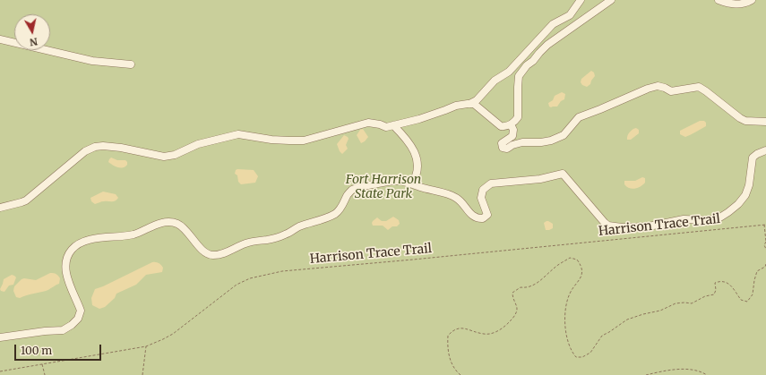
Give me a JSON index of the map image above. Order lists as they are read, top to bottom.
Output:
{
  "streets": {
    "path": ["Harrison Trace Trail"]
  },
  "parks": ["Fort Harrison State Park"],
  "scale_bar": "100 m",
  "north": "bottom"
}
